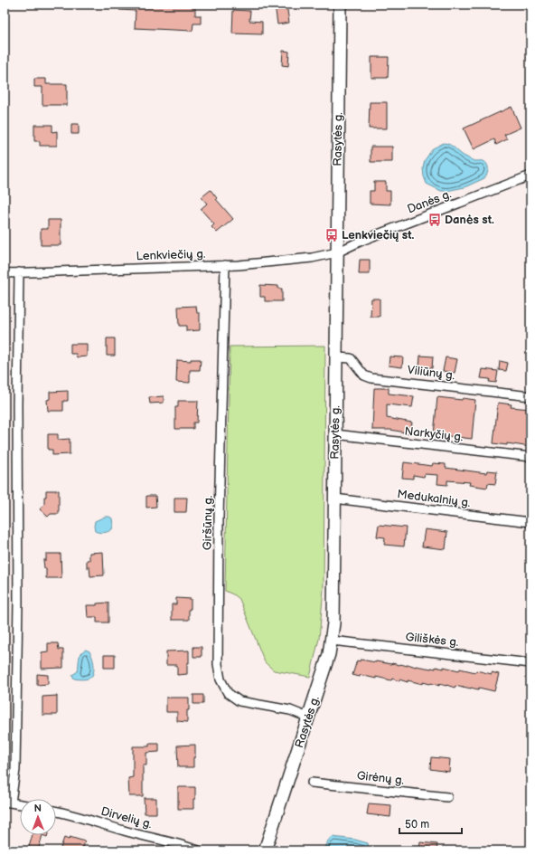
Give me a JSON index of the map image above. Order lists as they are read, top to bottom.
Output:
{
  "streets": {
    "main road": ["Rasytės g."],
    "street": [
      "Danės g.",
      "Lenkviečių g.",
      "Viliūnų g.",
      "Narkyčių g.",
      "Medukalnių g.",
      "Giršūnų g.",
      "Giliškės g.",
      "Girėnų g.",
      "Dirvelių g."
    ]
  },
  "crossings": [
    ["Rasytės g.", "Danės g."],
    ["Rasytės g.", "Lenkviečių g."],
    ["Rasytės g.", "Viliūnų g."],
    ["Rasytės g.", "Narkyčių g."],
    ["Rasytės g.", "Medukalnių g."],
    ["Rasytės g.", "Giršūnų g."],
    ["Rasytės g.", "Giliškės g."],
    ["Danės g.", "Lenkviečių g."],
    ["Lenkviečių g.", "Giršūnų g."]
  ],
  "places": {
    "bus stop": ["Danės st.", "Lenkviečių st."]
  },
  "scale_bar": "50 m",
  "north": "top"
}
